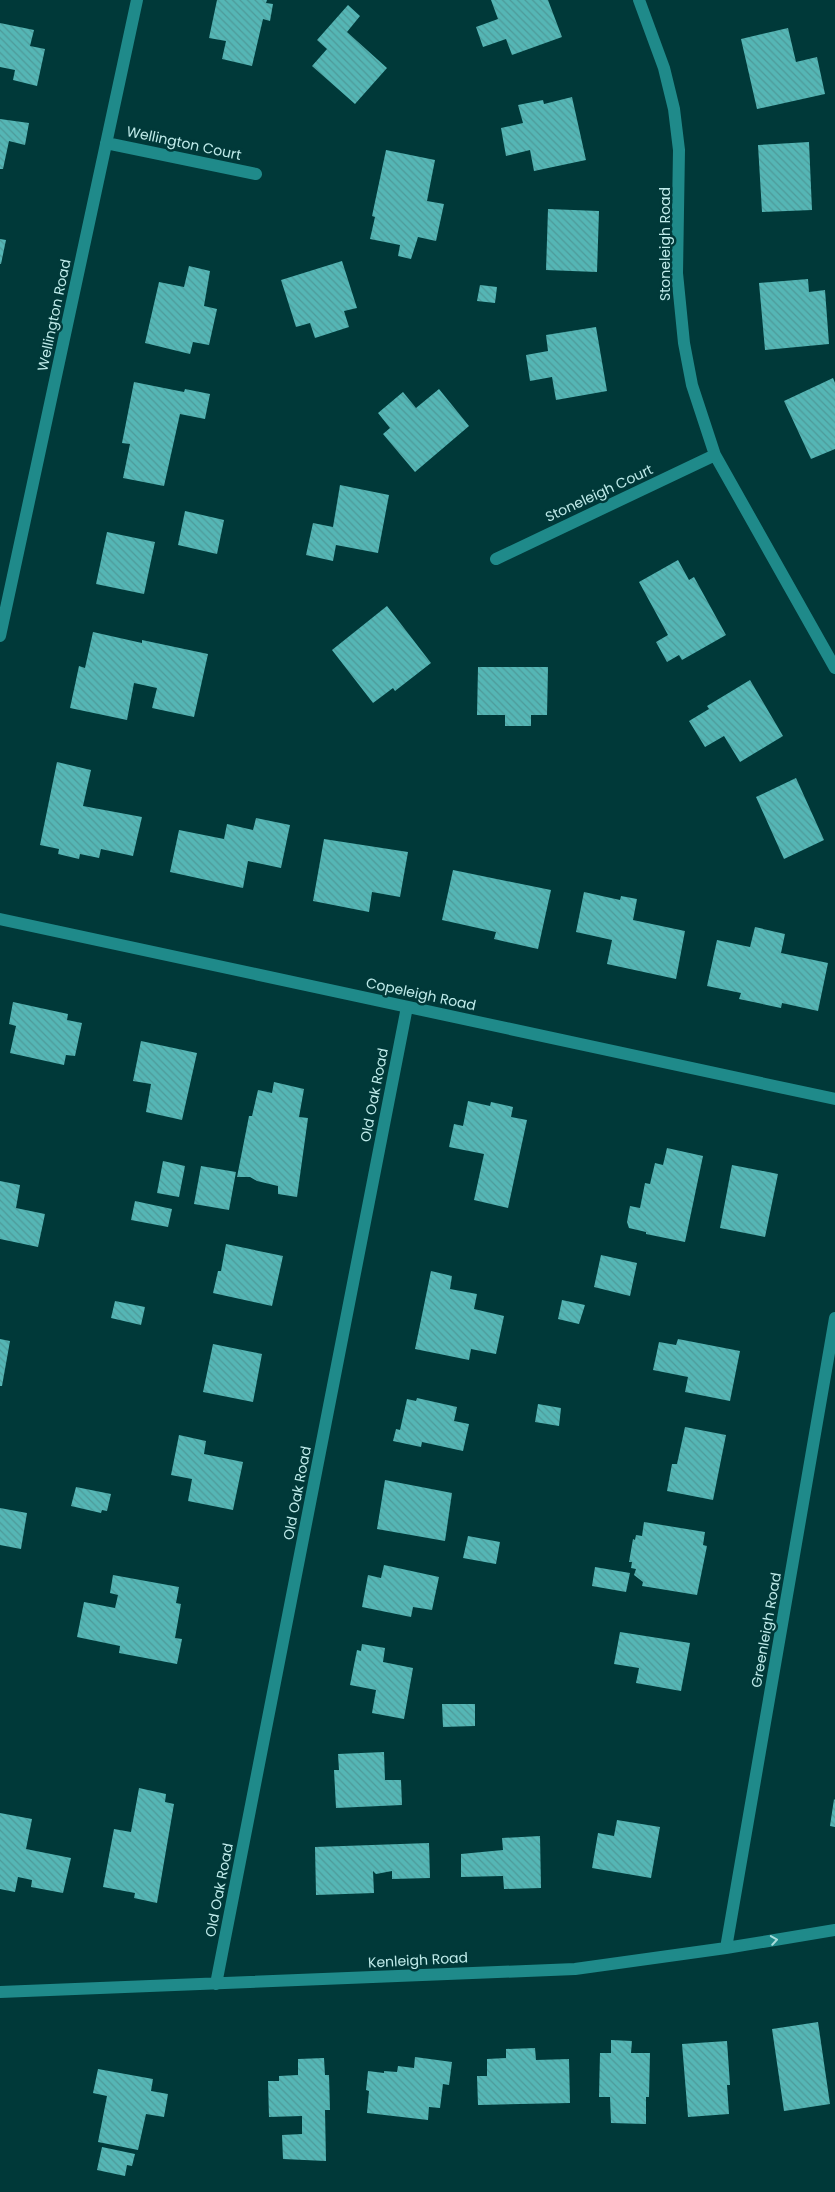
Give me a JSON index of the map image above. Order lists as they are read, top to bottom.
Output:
{
  "streets": {
    "street": [
      "Wellington Court",
      "Stoneleigh Road",
      "Wellington Road",
      "Stoneleigh Court",
      "Copeleigh Road",
      "Old Oak Road",
      "Greenleigh Road",
      "Kenleigh Road"
    ]
  },
  "crossings": [
    ["Wellington Court", "Wellington Road"],
    ["Stoneleigh Road", "Stoneleigh Court"],
    ["Copeleigh Road", "Old Oak Road"],
    ["Old Oak Road", "Kenleigh Road"],
    ["Greenleigh Road", "Kenleigh Road"]
  ]
}
